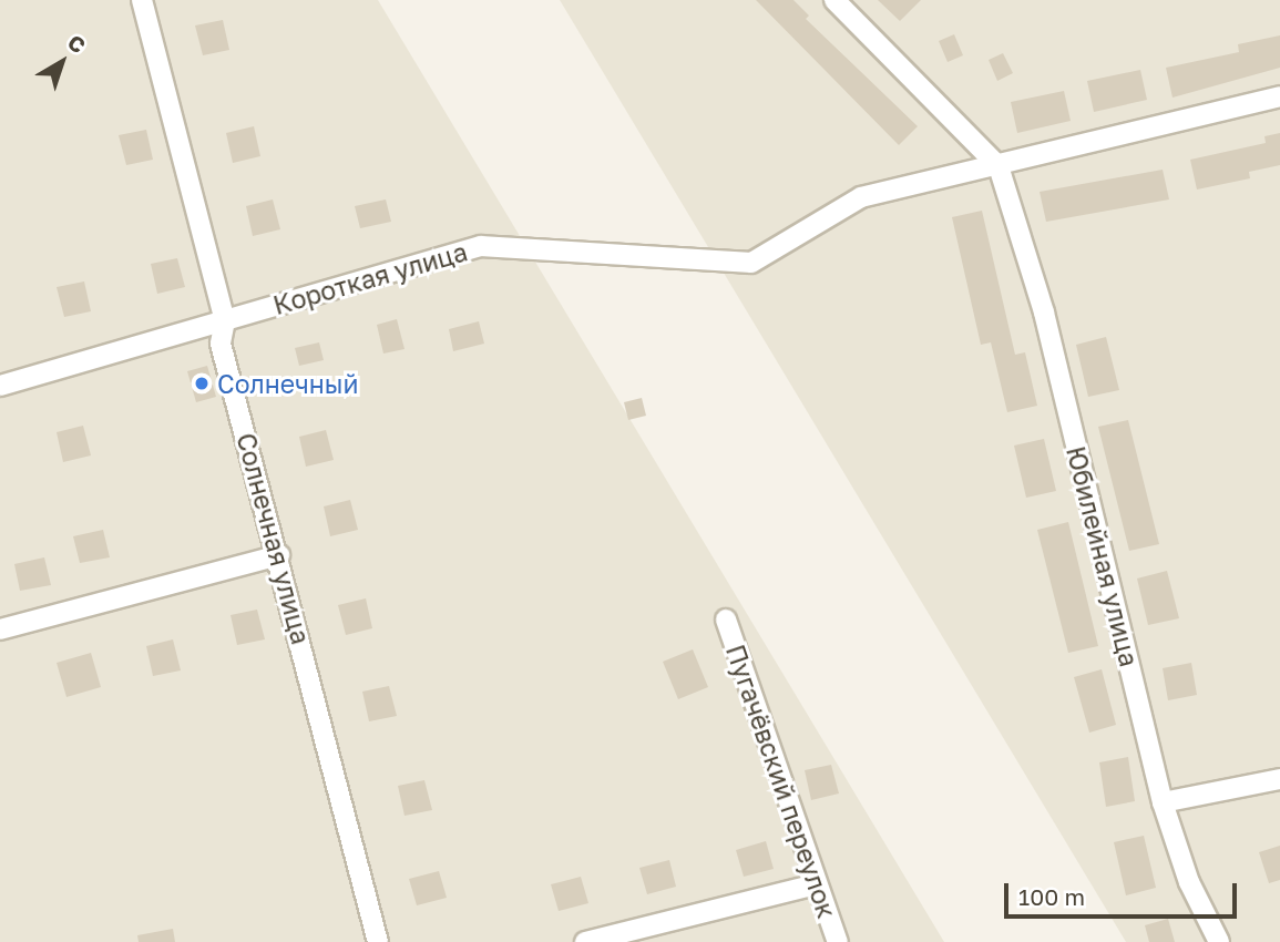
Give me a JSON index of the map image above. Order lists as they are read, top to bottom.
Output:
{
  "streets": {
    "street": [
      "Короткая улица",
      "Солнечная улица",
      "Юбилейная улица",
      "Пугачёвский переулок"
    ]
  },
  "crossings": [
    ["Короткая улица", "Солнечная улица"],
    ["Короткая улица", "Юбилейная улица"]
  ],
  "places": ["Солнечный"],
  "scale_bar": "100 m",
  "north": "top right"
}
